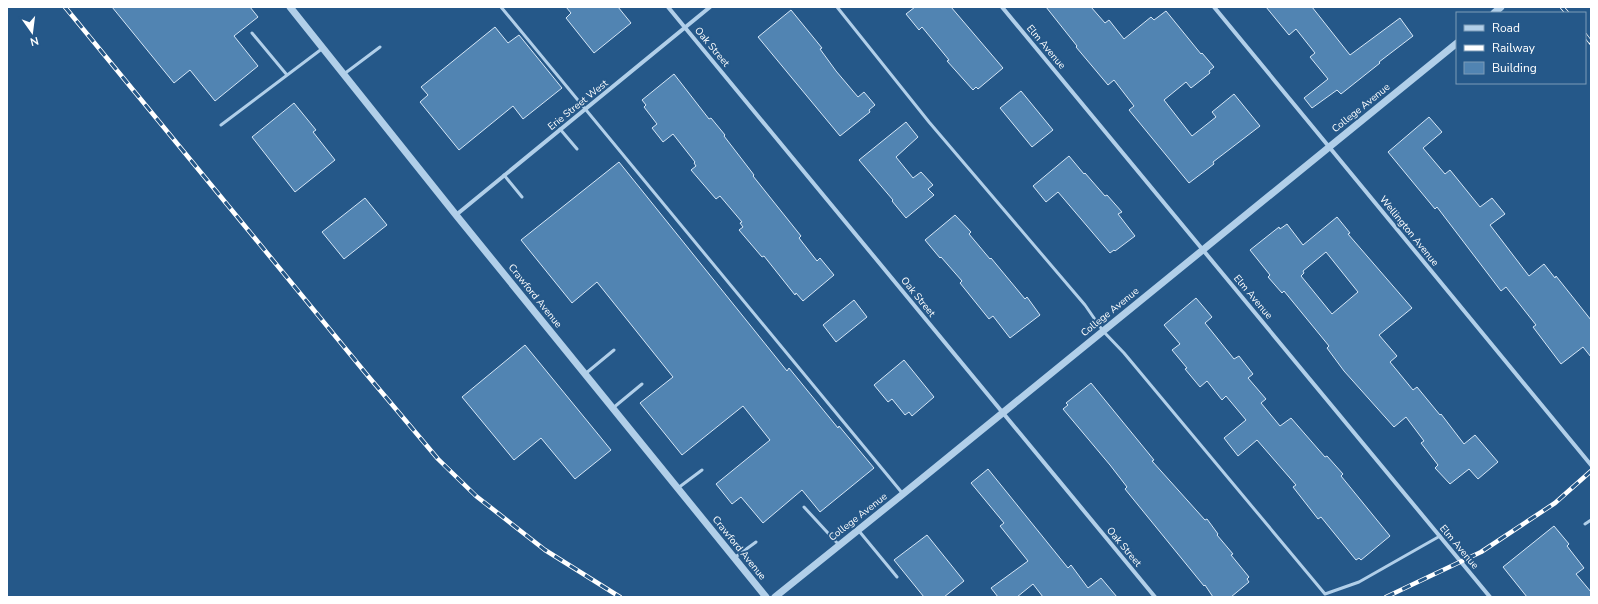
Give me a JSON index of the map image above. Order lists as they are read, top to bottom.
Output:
{
  "streets": {
    "street": [
      "Oak Street",
      "Elm Avenue",
      "Erie Street West",
      "College Avenue",
      "Wellington Avenue",
      "Crawford Avenue"
    ]
  },
  "crossings": [
    ["Oak Street", "Erie Street West"],
    ["Oak Street", "College Avenue"],
    ["Elm Avenue", "College Avenue"],
    ["Erie Street West", "Crawford Avenue"],
    ["College Avenue", "Wellington Avenue"]
  ],
  "legend": ["Road", "Railway", "Building"],
  "north": "bottom"
}
